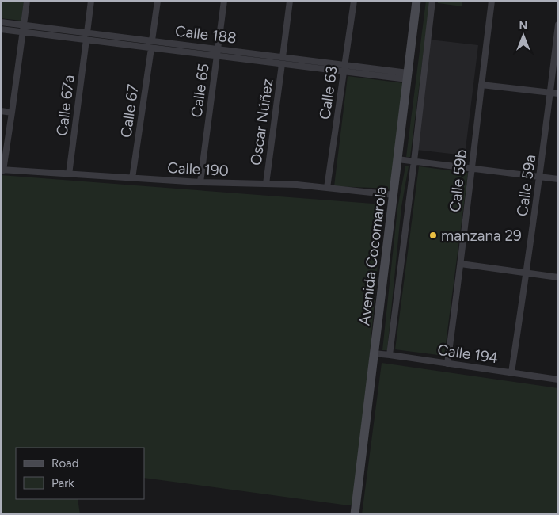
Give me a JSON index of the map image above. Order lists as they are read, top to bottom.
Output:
{
  "streets": {
    "main road": ["Avenida Cocomarola"],
    "street": [
      "Calle 188",
      "Calle 65",
      "Calle 63",
      "Calle 67a",
      "Calle 67",
      "Oscar Núñez",
      "Calle 190",
      "Calle 59b",
      "Calle 59a",
      "Calle 194"
    ]
  },
  "crossings": [
    ["Calle 188", "Calle 65"],
    ["Calle 188", "Calle 63"],
    ["Calle 188", "Calle 67a"],
    ["Calle 188", "Calle 67"],
    ["Calle 188", "Oscar Núñez"],
    ["Calle 188", "Avenida Cocomarola"],
    ["Calle 65", "Calle 190"],
    ["Calle 63", "Calle 190"],
    ["Calle 67a", "Calle 190"],
    ["Calle 67", "Calle 190"],
    ["Oscar Núñez", "Calle 190"],
    ["Calle 190", "Avenida Cocomarola"],
    ["Calle 59b", "Calle 194"],
    ["Calle 59a", "Calle 194"],
    ["Avenida Cocomarola", "Calle 194"]
  ],
  "places": ["manzana 29"],
  "legend": ["Road", "Park"],
  "north": "top"
}
